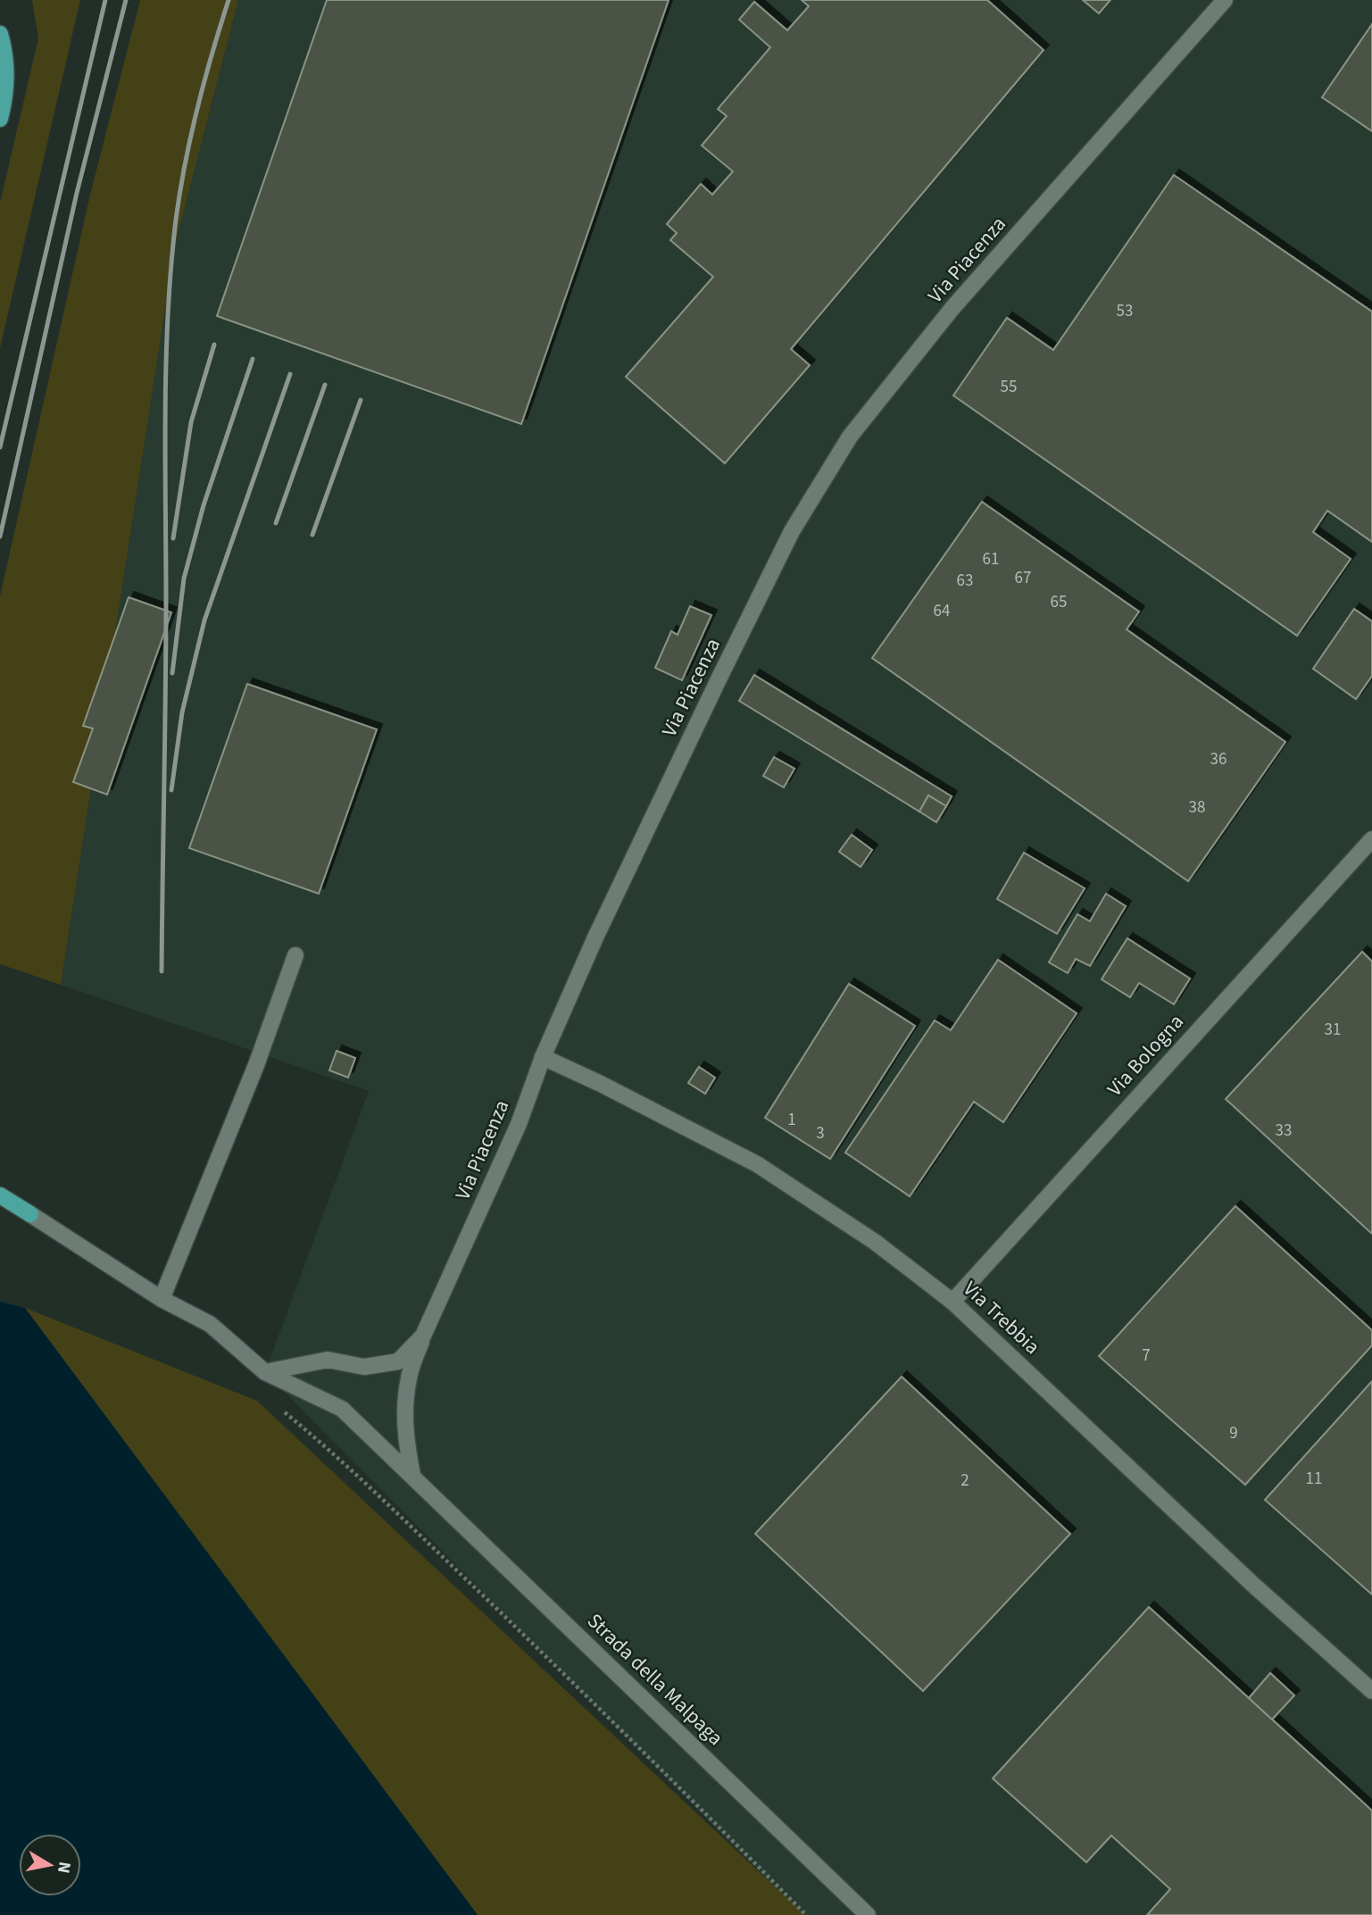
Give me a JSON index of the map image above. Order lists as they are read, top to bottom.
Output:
{
  "streets": {
    "street": [
      "Via Piacenza",
      "Via Bologna",
      "Via Trebbia",
      "Strada della Malpaga"
    ]
  },
  "crossings": [
    ["Via Piacenza", "Via Trebbia"],
    ["Via Piacenza", "Strada della Malpaga"],
    ["Via Bologna", "Via Trebbia"]
  ],
  "house_numbers": [
    "53",
    "55",
    "61",
    "67",
    "63",
    "65",
    "64",
    "36",
    "38",
    "31",
    "1",
    "33",
    "3",
    "7",
    "9",
    "11",
    "2"
  ],
  "north": "right"
}
